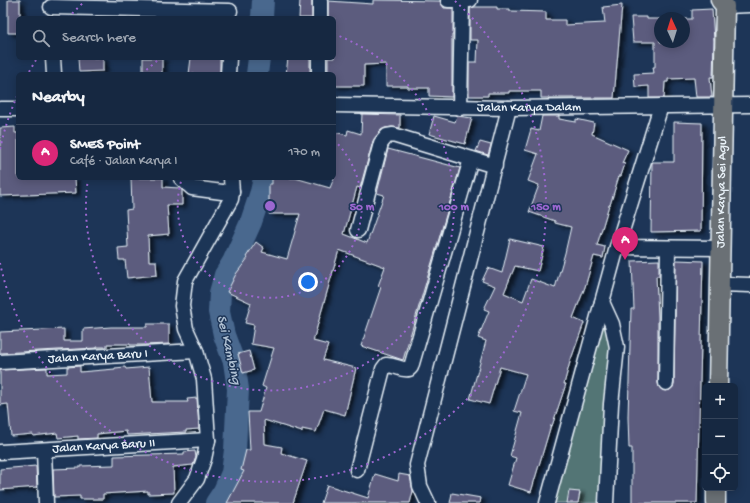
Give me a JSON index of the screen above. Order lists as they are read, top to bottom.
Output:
{
  "streets": {
    "main road": ["Jalan Karya Sei Agul"],
    "street": ["Jalan Karya Dalam", "Jalan Karya Baru I", "Jalan Karya Baru II"]
  },
  "crossings": [
    ["Jalan Karya Dalam", "Jalan Karya Sei Agul"]
  ],
  "water": ["Sei Kambing"],
  "north": "top",
  "page": {
    "search": "Search here",
    "heading": "Nearby",
    "list": [
      {
        "mark": "A",
        "name": "SMES Point",
        "note": "Café · Jalan Karya I",
        "value": "170 m"
      }
    ],
    "pins": "A",
    "map_buttons": ["+", "−"]
  },
  "rings": ["50 m", "100 m", "150 m"]
}
